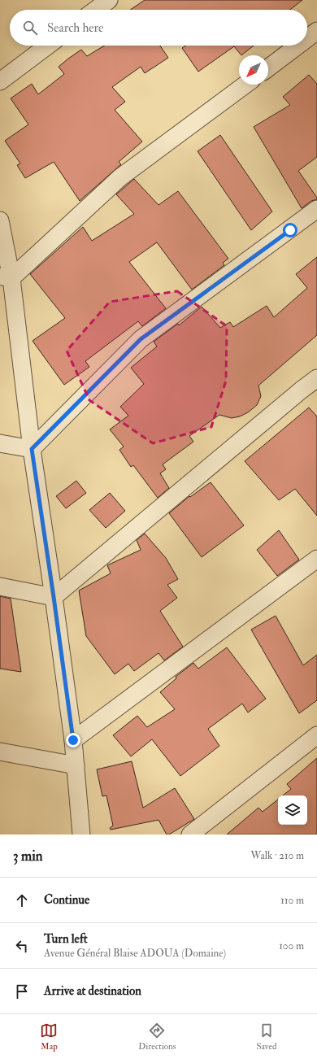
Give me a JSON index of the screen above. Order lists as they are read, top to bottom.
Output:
{
  "north": "bottom left",
  "page": {
    "search": "Search here",
    "heading": ["3 min", "Walk · 210 m"],
    "list": [
      ["Continue", "110 m"],
      ["Turn left", "Avenue Général Blaise ADOUA (Domaine)", "100 m"],
      "Arrive at destination"
    ],
    "nav": ["Map", "Directions", "Saved"]
  }
}
